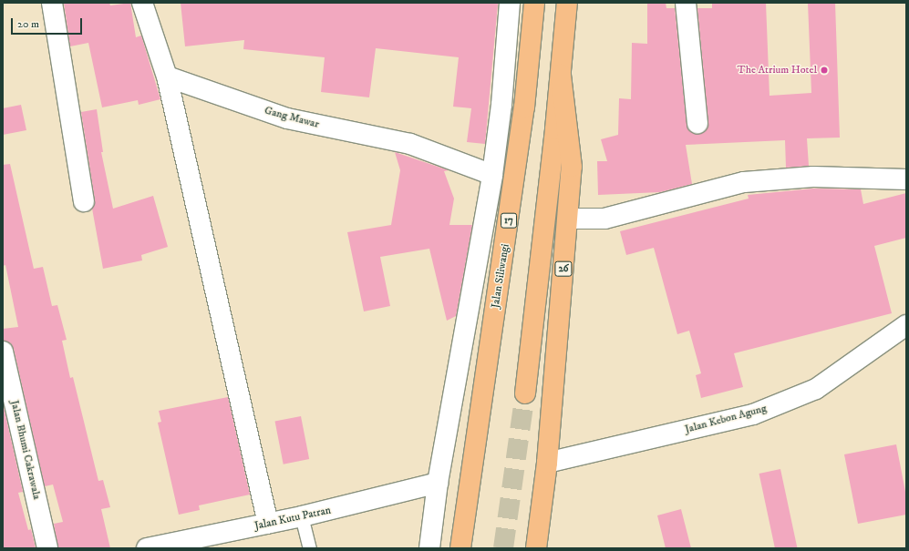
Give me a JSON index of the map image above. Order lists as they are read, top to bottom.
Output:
{
  "streets": {
    "highway": ["17", "26", "Jalan Siliwangi"],
    "street": [
      "Gang Mawar",
      "Jalan Kebon Agung",
      "Jalan Bhumi Cakrawala",
      "Jalan Kutu Patran"
    ]
  },
  "crossings": [
    ["26", "Jalan Kebon Agung"]
  ],
  "places": ["The Atrium Hotel"],
  "scale_bar": "20 m"
}
